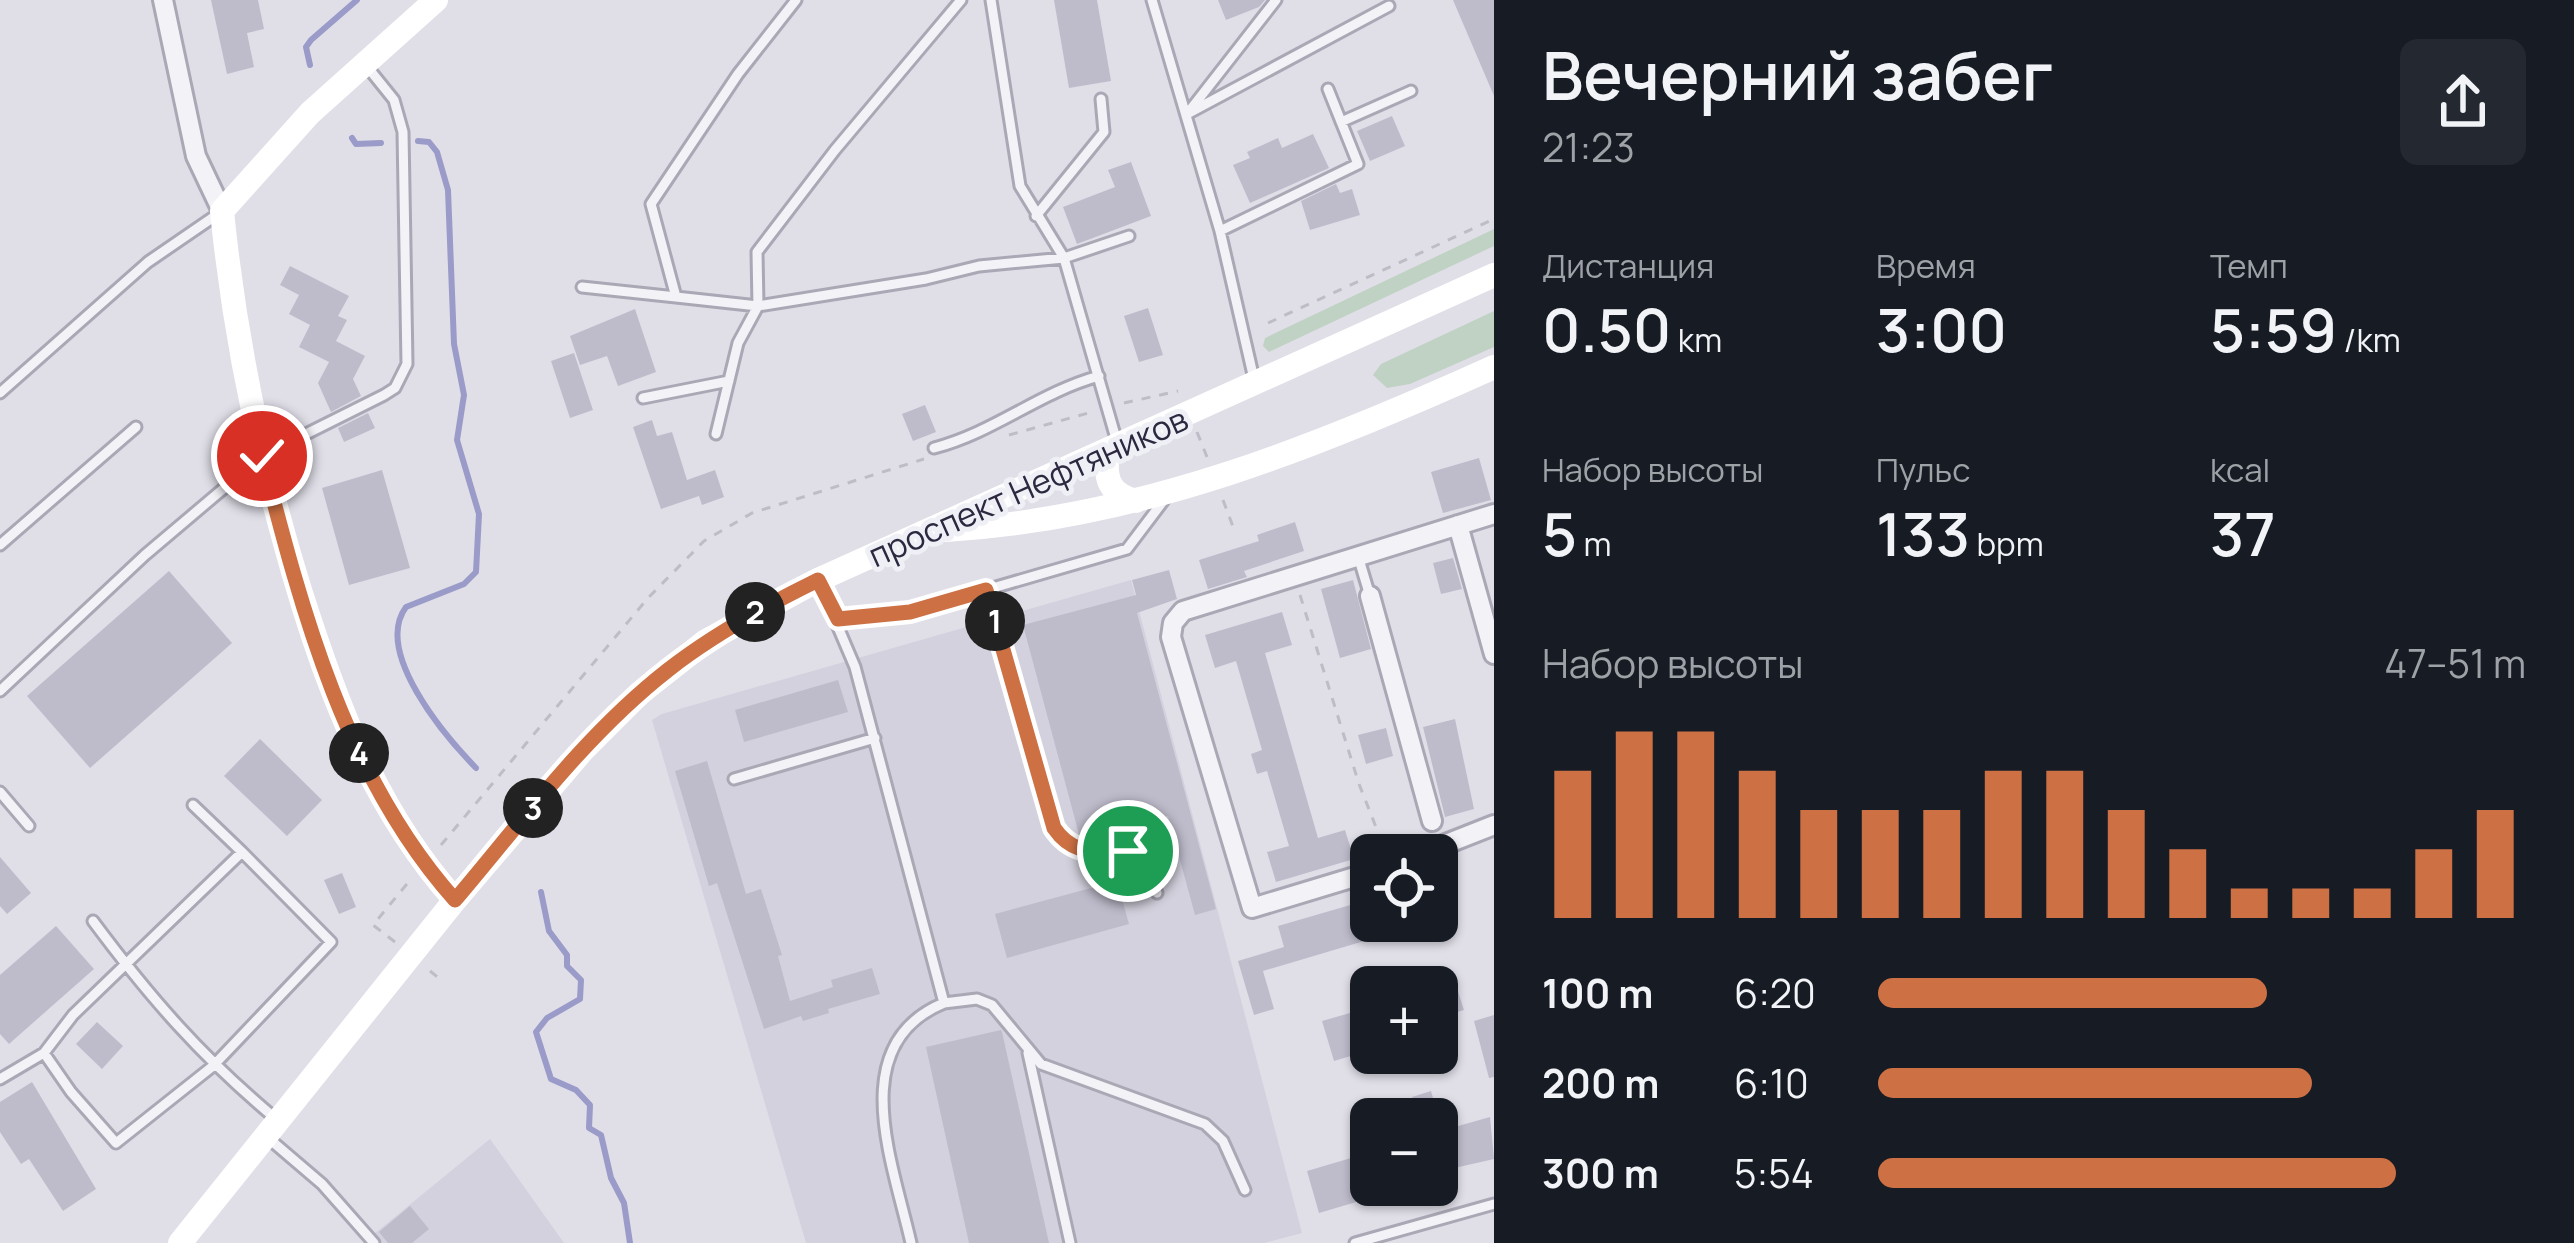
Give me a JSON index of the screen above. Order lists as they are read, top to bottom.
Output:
{
  "streets": {
    "main road": ["проспект Нефтяников"]
  },
  "page": {
    "heading": ["Вечерний забег", "21:23"],
    "stats": [
      ["Дистанция", "0.50 km"],
      ["Время", "3:00"],
      ["Темп", "5:59 /km"],
      ["Набор высоты", "5 m"],
      ["Пульс", "133 bpm"],
      ["kcal", "37"]
    ],
    "pins": [
      "2",
      "1",
      "4",
      "3"
    ],
    "chart": ["Набор высоты", "47–51 m"],
    "map_buttons": ["+", "−"],
    "list": [
      {
        "name": "100 m",
        "note": "6:20"
      },
      {
        "name": "200 m",
        "note": "6:10"
      },
      {
        "name": "300 m",
        "note": "5:54"
      }
    ]
  }
}
